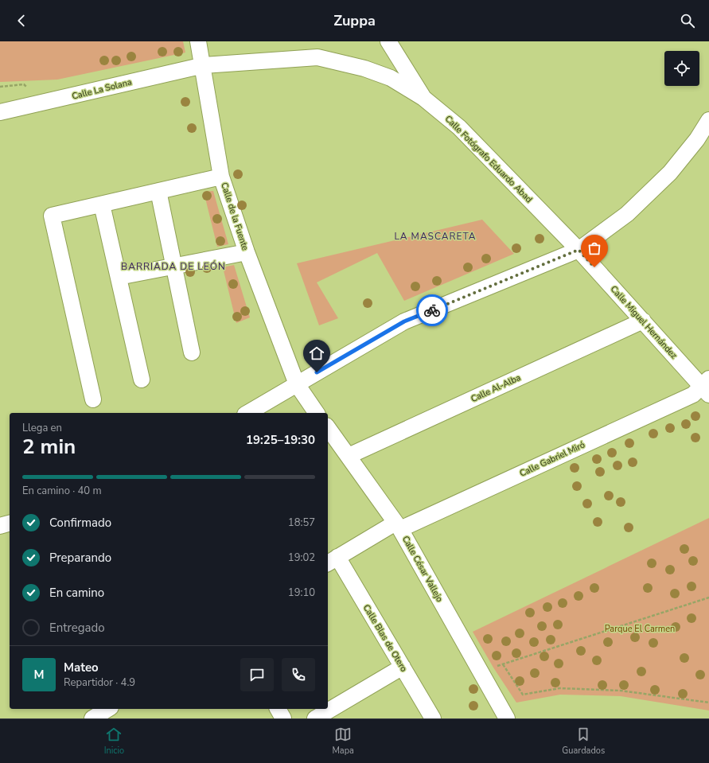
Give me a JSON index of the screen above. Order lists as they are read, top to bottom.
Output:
{
  "streets": {
    "street": [
      "Calle La Solana",
      "Calle Fotógrafo Eduardo Abad",
      "Calle de la Fuente",
      "Calle Miguel Hernández",
      "Calle Al-Alba",
      "Calle Gabriel Miró",
      "Calle César Vallejo",
      "Calle Blas de Otero"
    ]
  },
  "crossings": [
    ["Calle La Solana", "Calle Fotógrafo Eduardo Abad"],
    ["Calle La Solana", "Calle de la Fuente"],
    ["Calle Fotógrafo Eduardo Abad", "Calle de la Fuente"],
    ["Calle Fotógrafo Eduardo Abad", "Calle Miguel Hernández"],
    ["Calle Miguel Hernández", "Calle Al-Alba"],
    ["Calle Miguel Hernández", "Calle Gabriel Miró"],
    ["Calle Al-Alba", "Calle César Vallejo"],
    ["Calle Gabriel Miró", "Calle César Vallejo"],
    ["Calle Gabriel Miró", "Calle Blas de Otero"]
  ],
  "districts": ["LA MASCARETA", "BARRIADA DE LEÓN"],
  "parks": ["Parque El Carmen"],
  "page": {
    "header": "Zuppa",
    "heading": ["2 min", "Llega en", "19:25–19:30"],
    "panel": ["Mateo", "Repartidor · 4.9"],
    "bar": "En camino · 40 m",
    "list": [
      ["Confirmado", "18:57"],
      ["Preparando", "19:02"],
      ["En camino", "19:10"],
      "Entregado"
    ],
    "round": "M",
    "tabs": ["Inicio", "Mapa", "Guardados"]
  }
}
